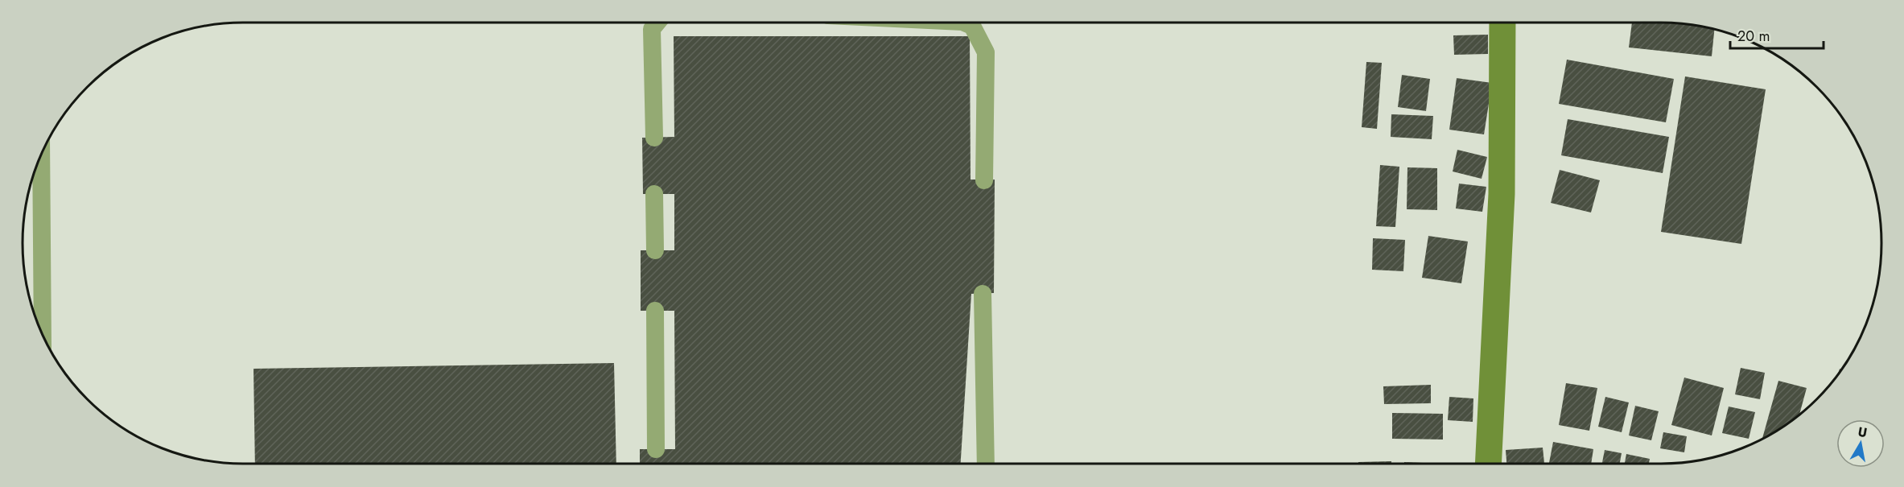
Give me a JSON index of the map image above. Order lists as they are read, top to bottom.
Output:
{
  "scale_bar": "20 m",
  "north": "top"
}
